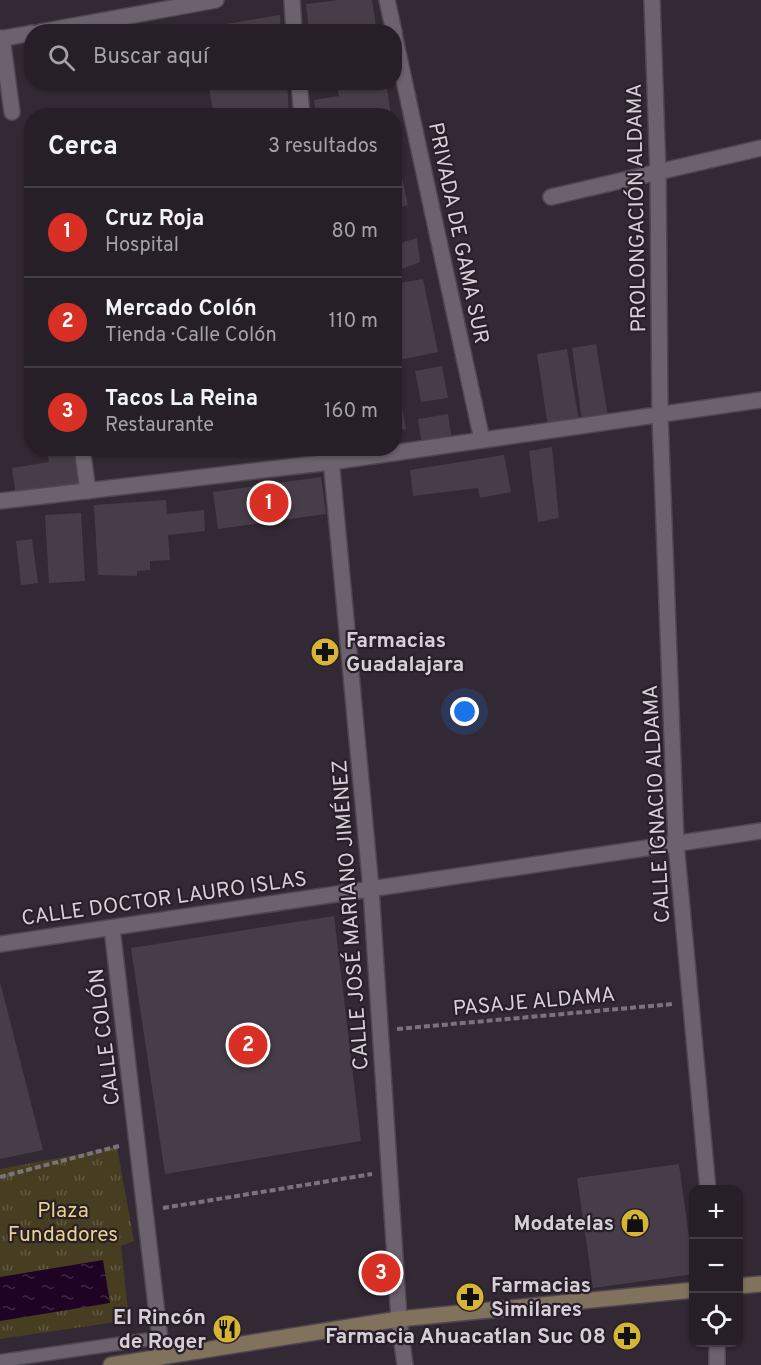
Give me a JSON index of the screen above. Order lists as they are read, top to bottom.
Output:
{
  "streets": {
    "street": [
      "PROLONGACIÓN ALDAMA",
      "PRIVADA DE GAMA SUR",
      "CALLE IGNACIO ALDAMA",
      "CALLE DOCTOR LAURO ISLAS",
      "CALLE JOSÉ MARIANO JIMÉNEZ",
      "CALLE COLÓN"
    ],
    "path": ["PASAJE ALDAMA"]
  },
  "crossings": [
    ["PROLONGACIÓN ALDAMA", "CALLE IGNACIO ALDAMA"],
    ["CALLE IGNACIO ALDAMA", "CALLE DOCTOR LAURO ISLAS"],
    ["CALLE IGNACIO ALDAMA", "PASAJE ALDAMA"],
    ["CALLE DOCTOR LAURO ISLAS", "CALLE JOSÉ MARIANO JIMÉNEZ"],
    ["CALLE DOCTOR LAURO ISLAS", "CALLE COLÓN"],
    ["CALLE JOSÉ MARIANO JIMÉNEZ", "PASAJE ALDAMA"]
  ],
  "parks": ["Plaza Fundadores"],
  "places": {
    "pharmacy": ["Farmacias Guadalajara", "Farmacias Similares", "Farmacia Ahuacatlan Suc 08"],
    "shop": ["Modatelas"],
    "restaurant": ["El Rincón de Roger"]
  },
  "page": {
    "search": "Buscar aquí",
    "heading": ["Cerca", "3 resultados"],
    "list": [
      {
        "mark": "1",
        "name": "Cruz Roja",
        "note": "Hospital",
        "value": "80 m"
      },
      {
        "mark": "2",
        "name": "Mercado Colón",
        "note": "Tienda · Calle Colón",
        "value": "110 m"
      },
      {
        "mark": "3",
        "name": "Tacos La Reina",
        "note": "Restaurante",
        "value": "160 m"
      }
    ],
    "pins": ["1", "2", "3"],
    "map_buttons": ["+", "−"]
  }
}
